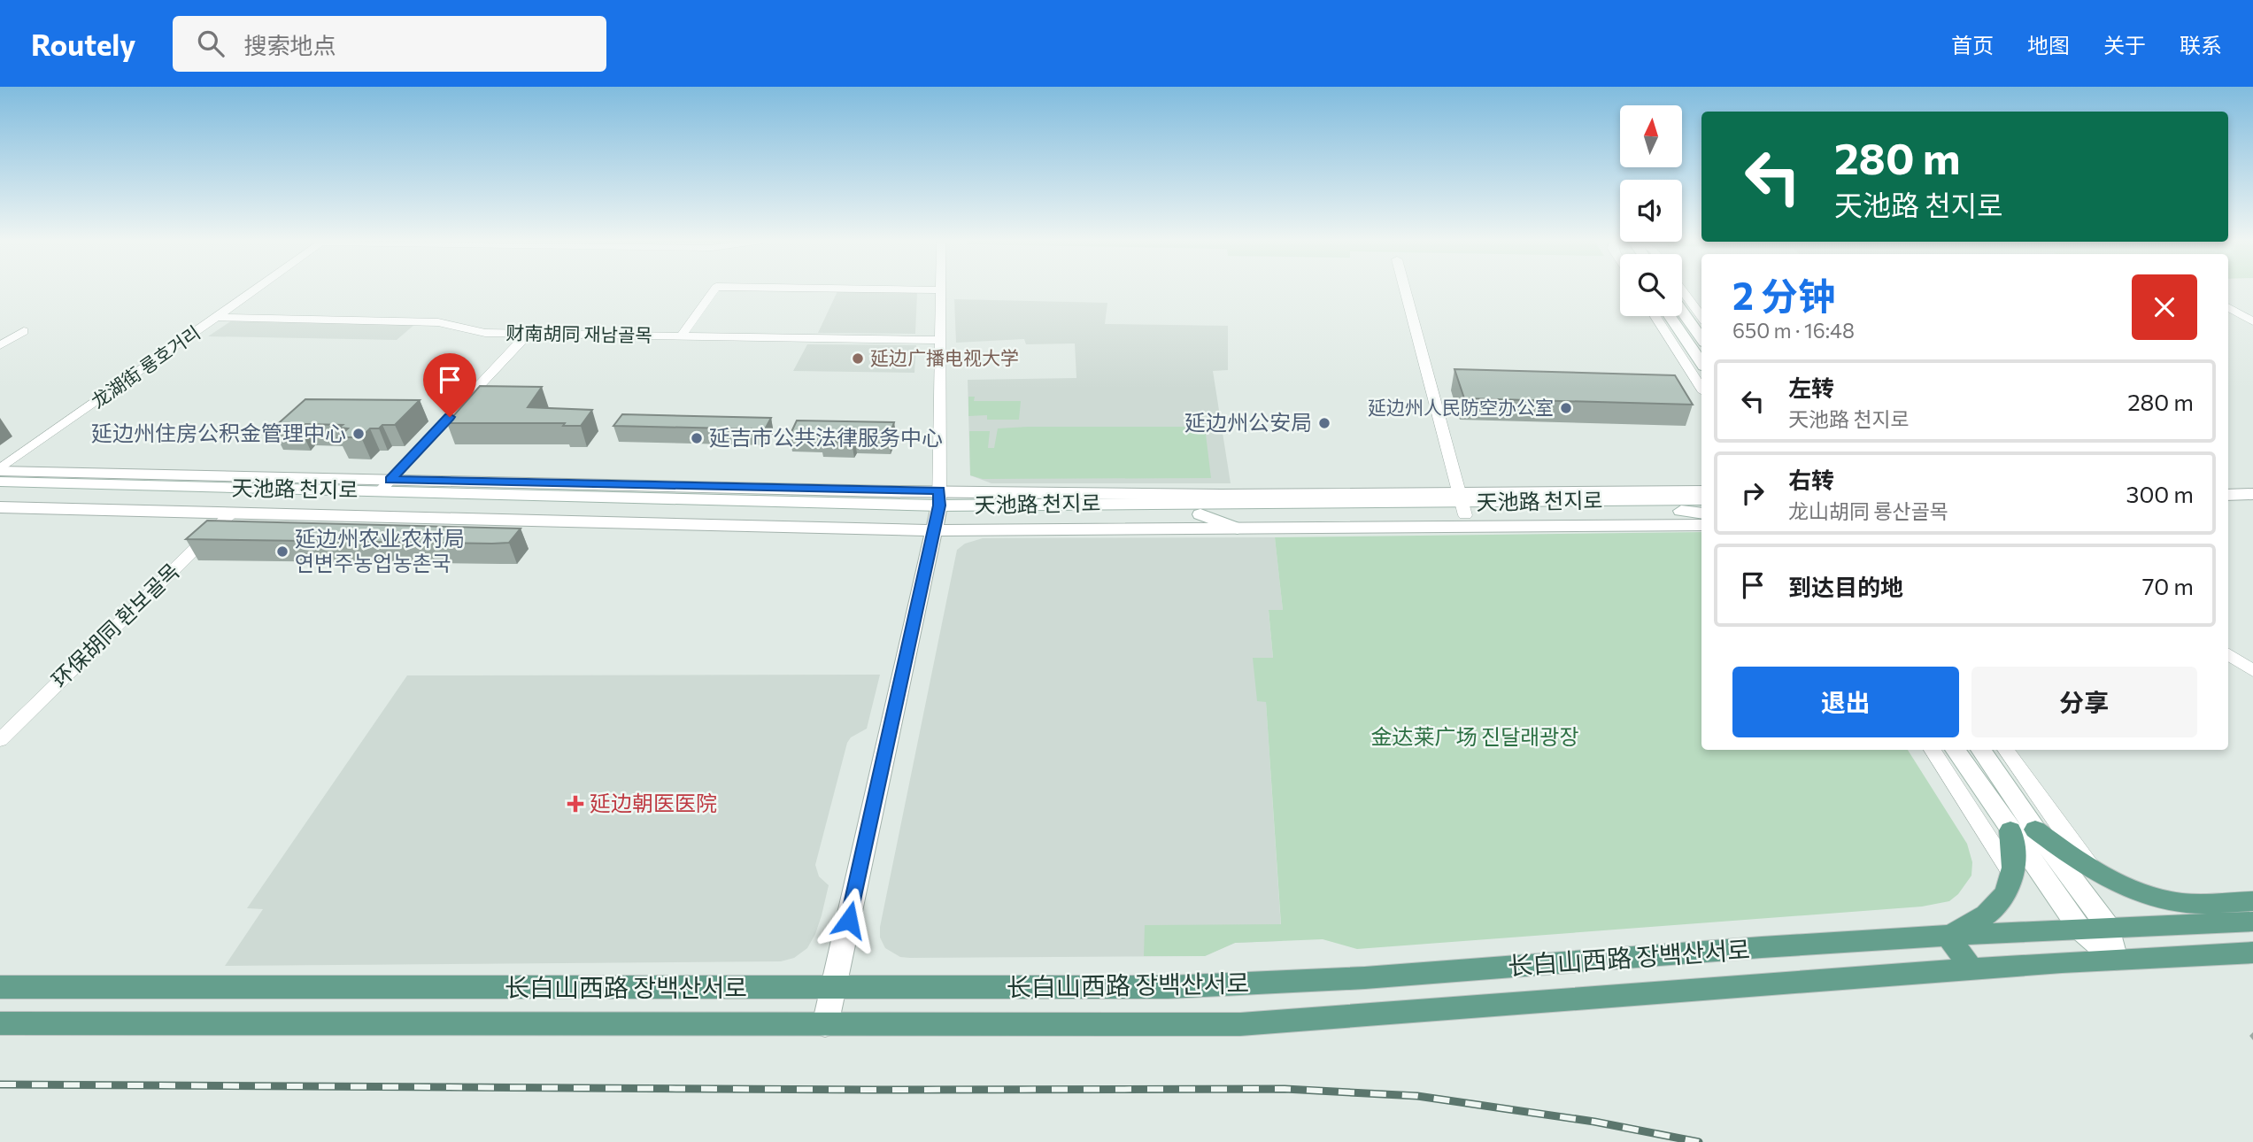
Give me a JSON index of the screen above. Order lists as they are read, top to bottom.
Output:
{
  "streets": {
    "main road": ["天池路 천지로", "长白山西路 장백산서로"],
    "street": ["财南胡同 재남골목", "龙湖街 룡호거리", "环保胡同 환보골목"]
  },
  "crossings": [
    ["财南胡同 재남골목", "龙湖街 룡호거리"],
    ["龙湖街 룡호거리", "天池路 천지로"],
    ["天池路 천지로", "环保胡同 환보골목"]
  ],
  "parks": ["金达莱广场 진달래광장"],
  "places": {
    "other": [
      "延边广播电视大学",
      "延边州人民防空办公室",
      "延边州公安局",
      "延边州住房公积金管理中心",
      "延吉市公共法律服务中心",
      "延边州农业农村局 연변주농업농촌국"
    ],
    "health": ["延边朝医医院"]
  },
  "north": "top",
  "page": {
    "header": "Routely",
    "search": "搜索地点",
    "nav": [
      "首页",
      "地图",
      "关于",
      "联系"
    ],
    "turn": ["280 m", "天池路 천지로"],
    "heading": ["2 分钟", "650 m · 16:48"],
    "list": [
      {
        "name": "左转",
        "note": "天池路 천지로",
        "value": "280 m"
      },
      {
        "name": "右转",
        "note": "龙山胡同 룡산골목",
        "value": "300 m"
      },
      {
        "name": "到达目的地",
        "value": "70 m"
      }
    ],
    "buttons": ["退出", "分享"]
  }
}
